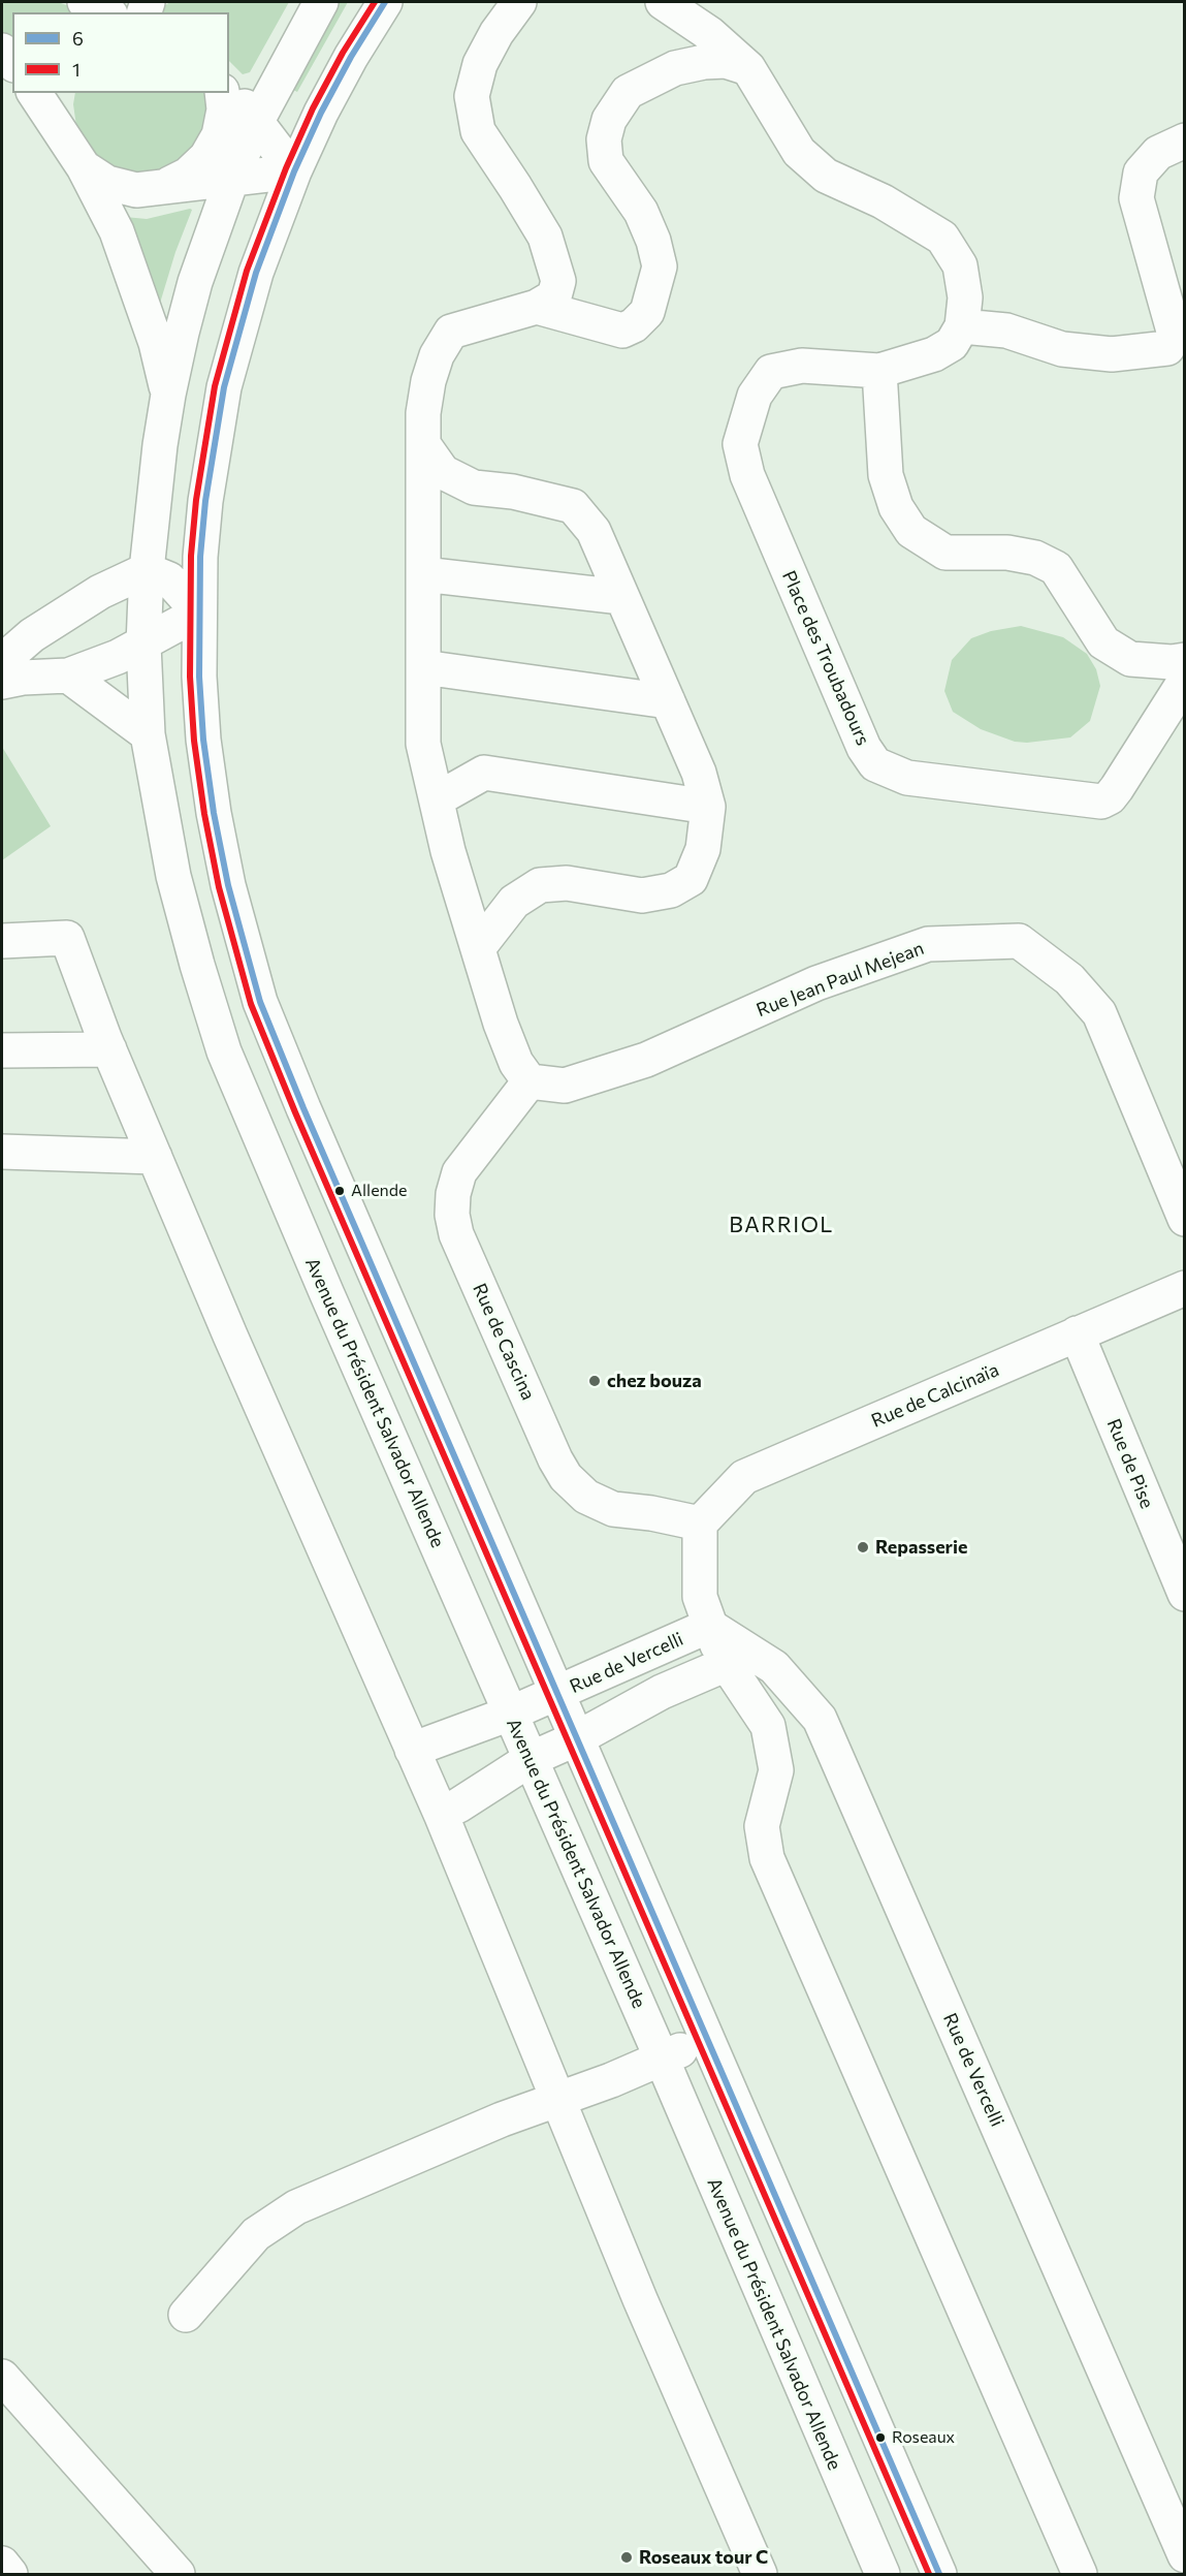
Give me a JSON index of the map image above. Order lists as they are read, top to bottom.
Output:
{
  "streets": {
    "street": [
      "Place des Troubadours",
      "Rue Jean Paul Mejean",
      "Rue de Cascina",
      "Rue de Calcinaïa",
      "Avenue du Président Salvador Allende",
      "Rue de Pise",
      "Rue de Vercelli"
    ]
  },
  "crossings": [
    ["Rue Jean Paul Mejean", "Rue de Cascina"],
    ["Rue de Cascina", "Rue de Calcinaïa"],
    ["Rue de Calcinaïa", "Rue de Pise"],
    ["Avenue du Président Salvador Allende", "Rue de Vercelli"]
  ],
  "districts": ["BARRIOL"],
  "places": [
    "Allende",
    "chez bouza",
    "Repasserie",
    "Roseaux",
    "Roseaux tour C"
  ],
  "lines": ["transit line 6", "transit line 1"],
  "legend": ["6", "1"]
}
